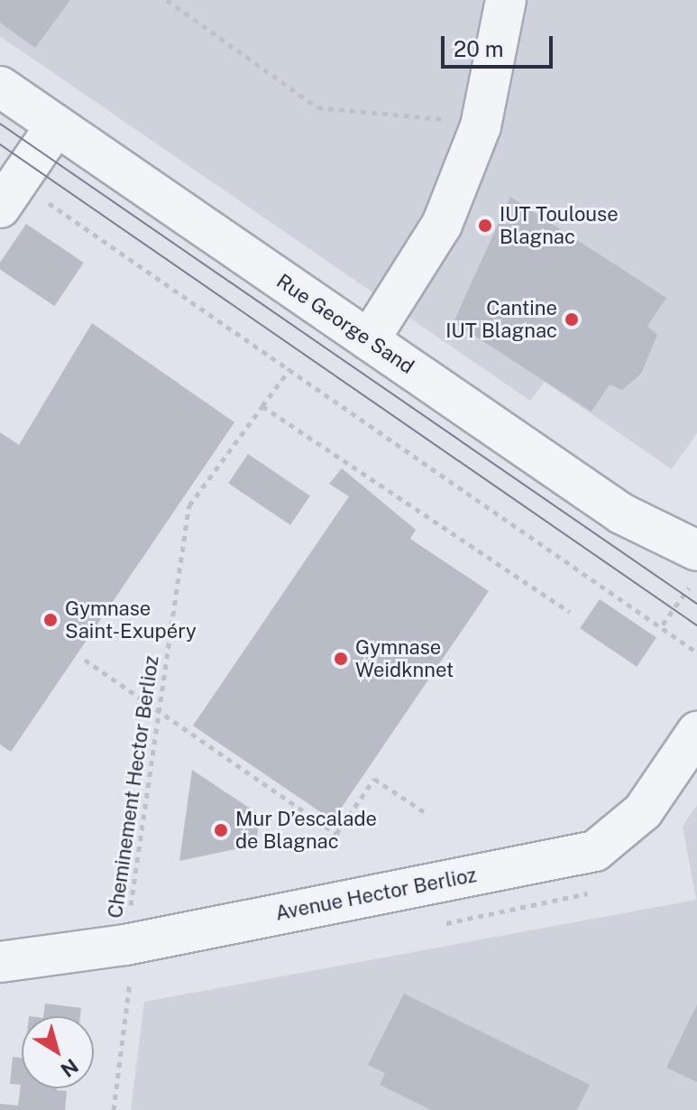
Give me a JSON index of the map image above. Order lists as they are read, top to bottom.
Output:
{
  "streets": {
    "street": ["Rue George Sand", "Avenue Hector Berlioz"],
    "path": ["Cheminement Hector Berlioz"]
  },
  "crossings": [
    ["Cheminement Hector Berlioz", "Avenue Hector Berlioz"]
  ],
  "places": [
    "IUT Toulouse Blagnac",
    "Cantine IUT Blagnac",
    "Gymnase Saint-Exupéry",
    "Gymnase Weidknnet",
    "Mur D’escalade de Blagnac"
  ],
  "scale_bar": "20 m",
  "north": "bottom right"
}
